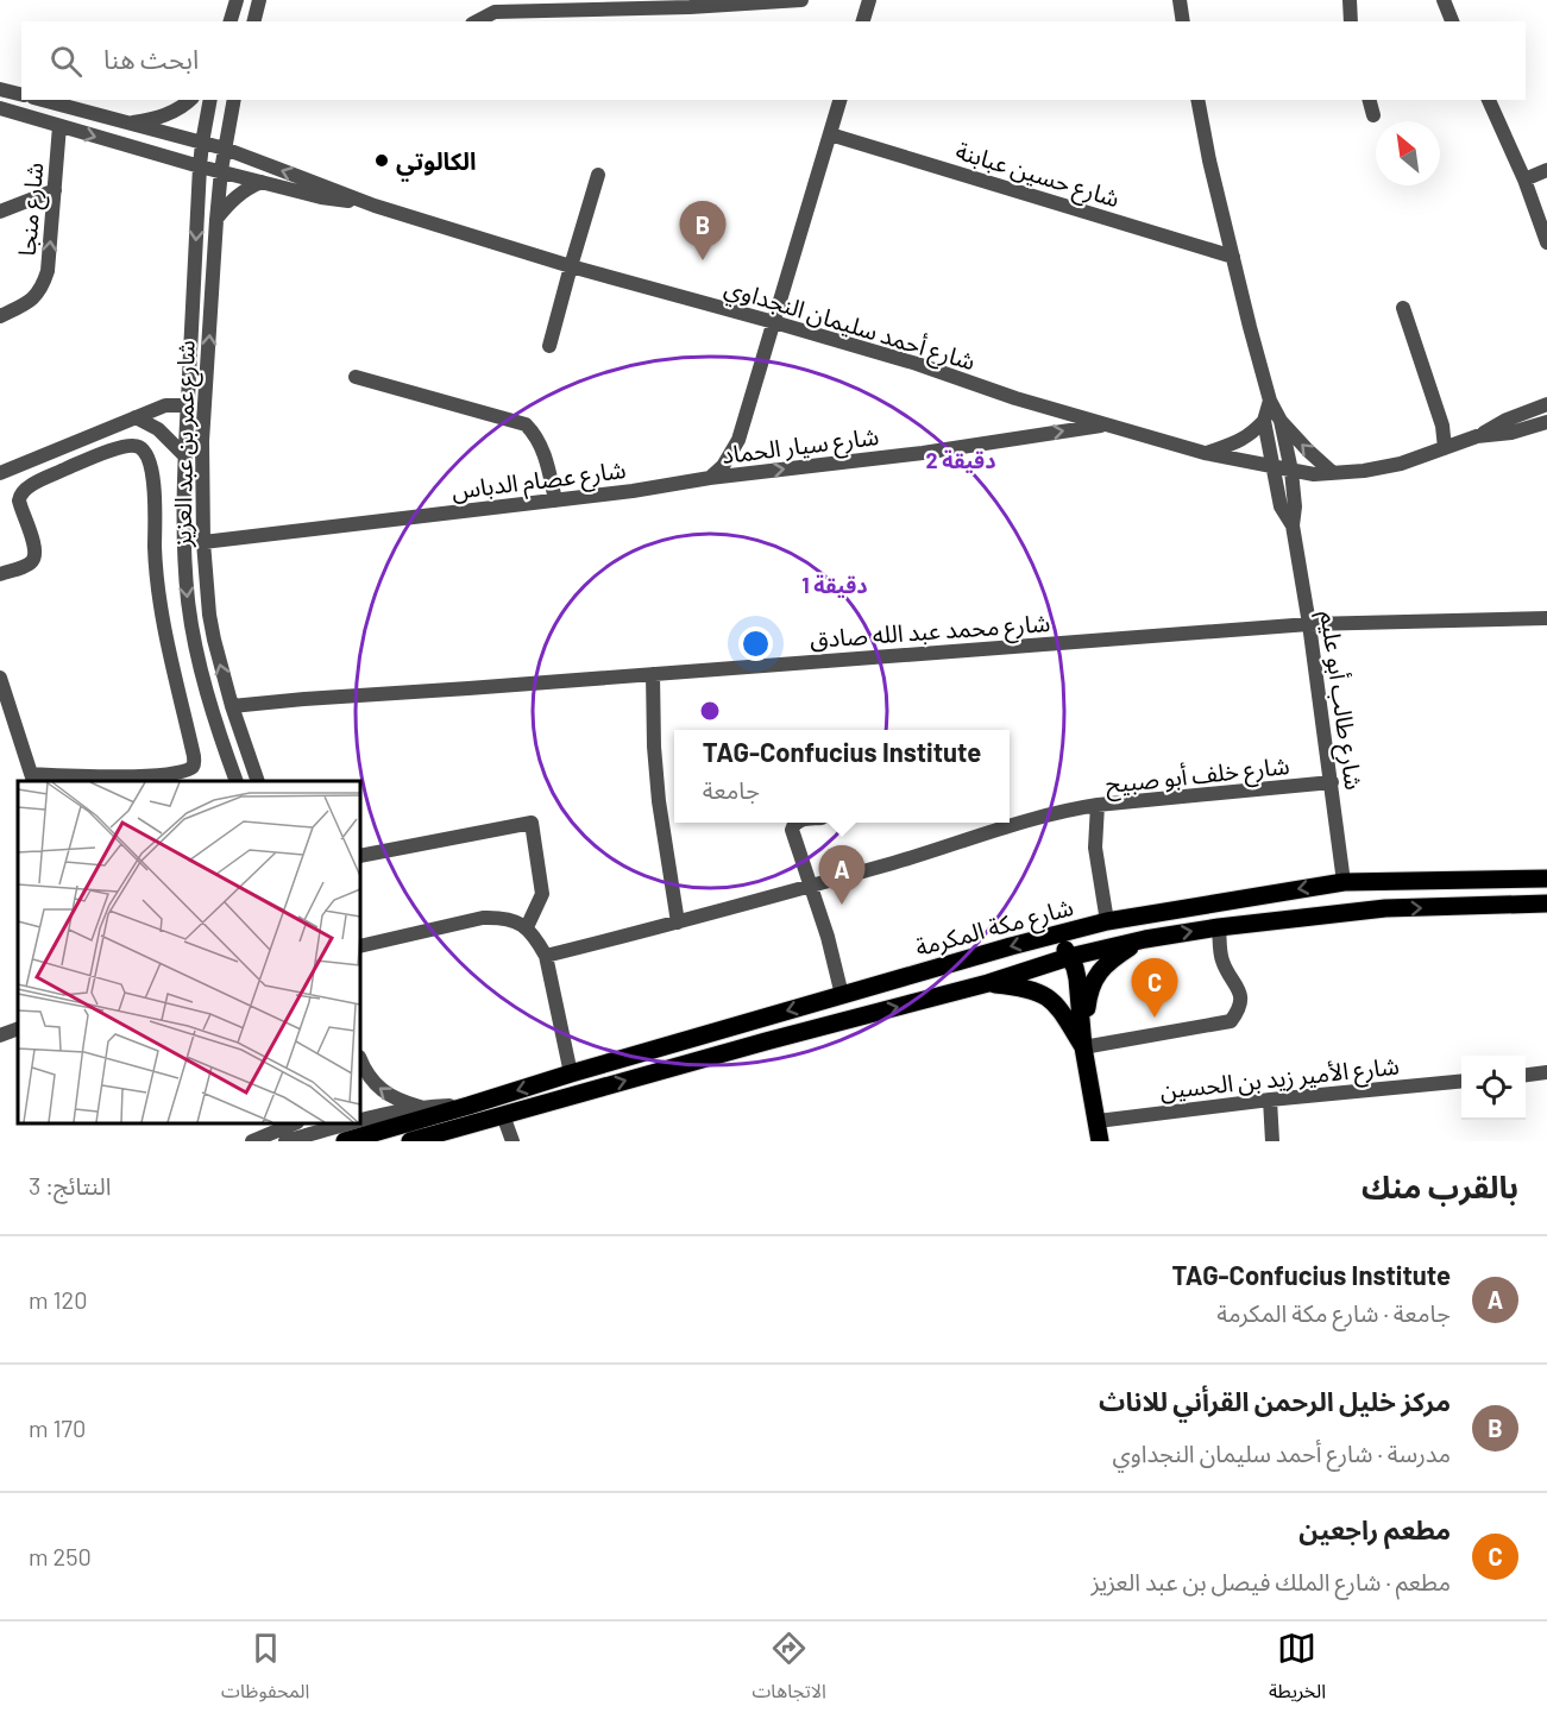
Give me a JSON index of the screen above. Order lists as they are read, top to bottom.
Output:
{
  "streets": {
    "main road": ["شارع مكة المكرمة"],
    "street": [
      "شارع حسين عبابنة",
      "شارع منجا",
      "شارع أحمد سليمان النجداوي",
      "شارع عمر بن عبد العزيز",
      "شارع سيار الحماد",
      "شارع عصام الدباس",
      "شارع محمد عبد الله صادق",
      "شارع طالب أبو عليم",
      "شارع خلف أبو صبيح",
      "شارع الأمير زيد بن الحسين"
    ]
  },
  "crossings": [
    ["شارع حسين عبابنة", "شارع طالب أبو عليم"],
    ["شارع منجا", "شارع أحمد سليمان النجداوي"],
    ["شارع أحمد سليمان النجداوي", "شارع عمر بن عبد العزيز"],
    ["شارع أحمد سليمان النجداوي", "شارع سيار الحماد"],
    ["شارع أحمد سليمان النجداوي", "شارع طالب أبو عليم"],
    ["شارع عمر بن عبد العزيز", "شارع عصام الدباس"],
    ["شارع عمر بن عبد العزيز", "شارع محمد عبد الله صادق"],
    ["شارع سيار الحماد", "شارع عصام الدباس"],
    ["شارع محمد عبد الله صادق", "شارع طالب أبو عليم"],
    ["شارع طالب أبو عليم", "شارع خلف أبو صبيح"],
    ["شارع طالب أبو عليم", "شارع مكة المكرمة"],
    ["شارع خلف أبو صبيح", "شارع مكة المكرمة"]
  ],
  "one_way": ["شارع منجا", "شارع سيار الحماد"],
  "places": ["الكالوتي"],
  "north": "top left",
  "page": {
    "search": "ابحث هنا",
    "pins": ["B", "A", "C"],
    "popup": ["TAG-Confucius Institute", "جامعة"],
    "heading": ["بالقرب منك", "النتائج: 3"],
    "list": [
      {
        "mark": "A",
        "name": "TAG-Confucius Institute",
        "note": "جامعة · شارع مكة المكرمة",
        "value": "120 m"
      },
      {
        "mark": "B",
        "name": "مركز خليل الرحمن القرأني للاناث",
        "note": "مدرسة · شارع أحمد سليمان النجداوي",
        "value": "170 m"
      },
      {
        "mark": "C",
        "name": "مطعم راجعين",
        "note": "مطعم · شارع الملك فيصل بن عبد العزيز",
        "value": "250 m"
      }
    ],
    "nav": ["الخريطة", "الاتجاهات", "المحفوظات"]
  },
  "rings": ["2 دقيقة", "1 دقيقة"]
}
